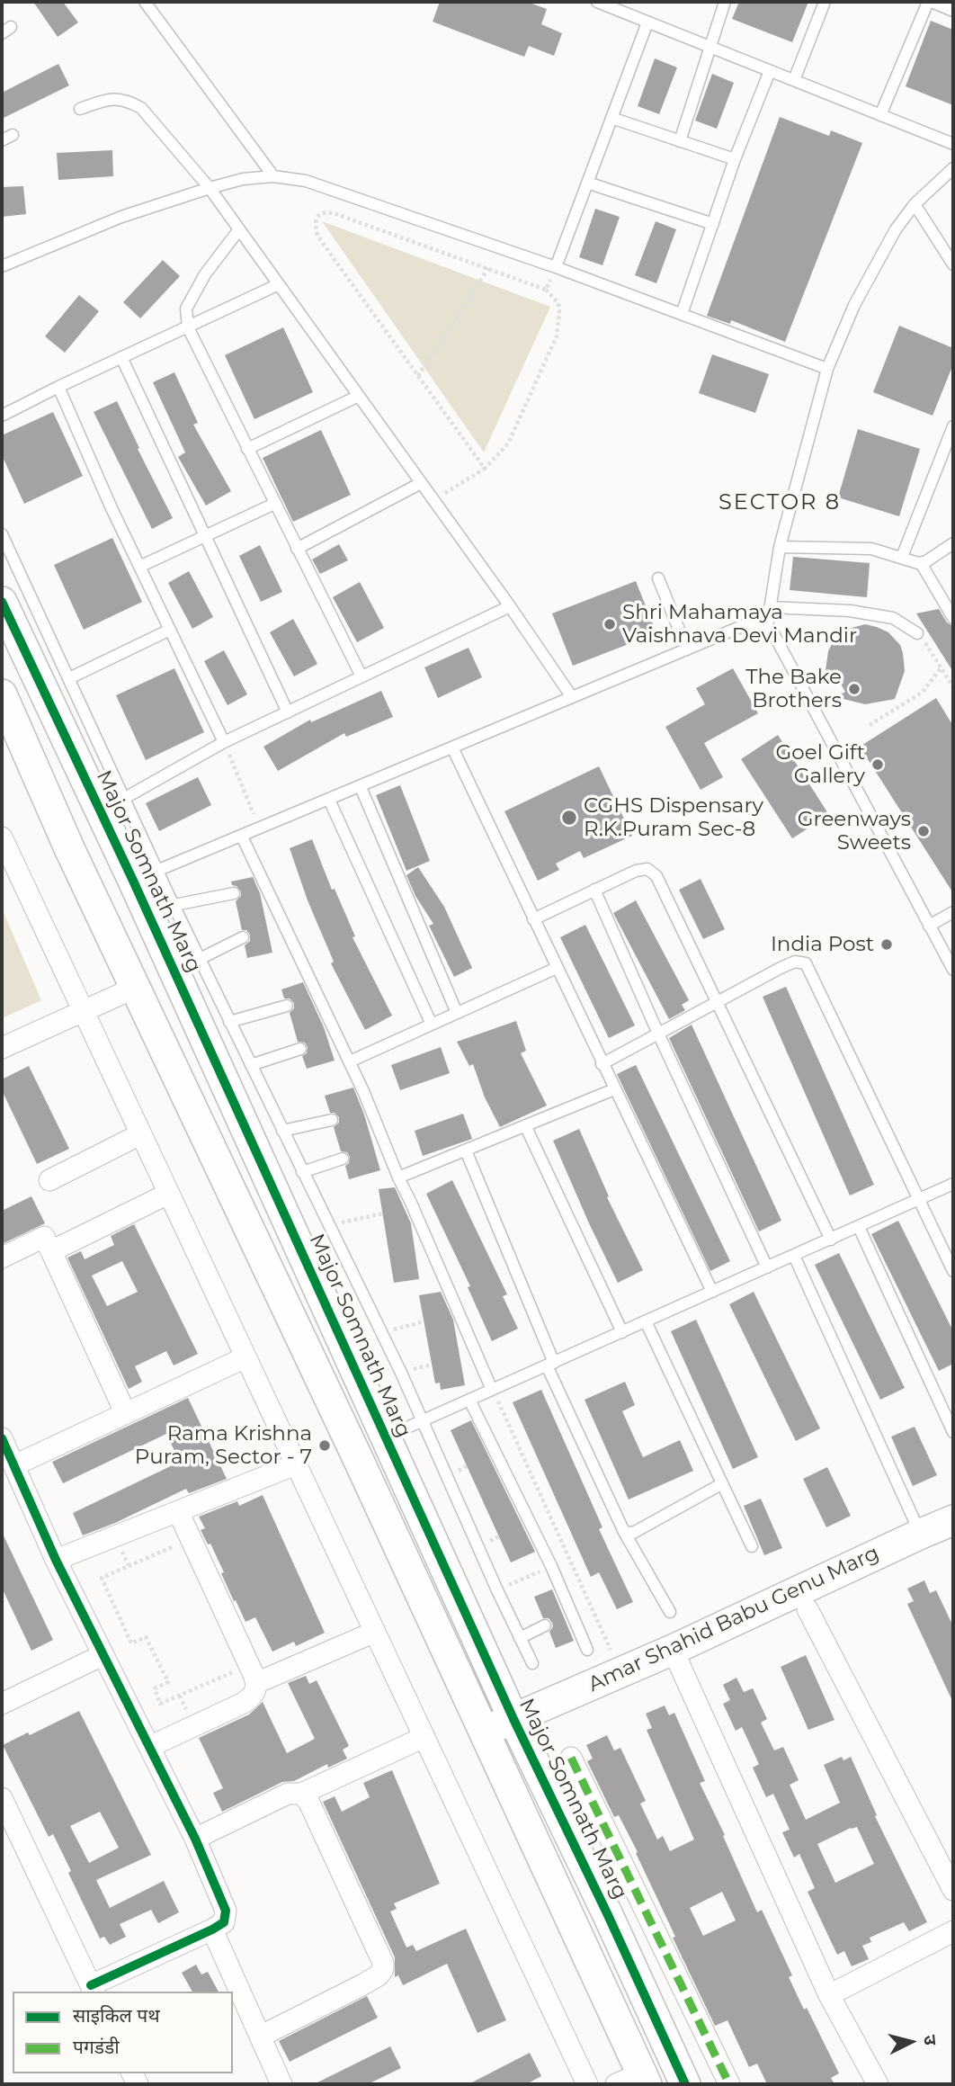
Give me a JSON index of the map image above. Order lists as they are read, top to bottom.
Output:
{
  "streets": {
    "street": ["Major Somnath Marg", "Amar Shahid Babu Genu Marg"]
  },
  "crossings": [
    ["Major Somnath Marg", "Amar Shahid Babu Genu Marg"]
  ],
  "districts": ["SECTOR 8"],
  "places": [
    "Shri Mahamaya Vaishnava Devi Mandir",
    "The Bake Brothers",
    "Goel Gift Gallery",
    "CGHS Dispensary R.K.Puram Sec-8",
    "Greenways Sweets",
    "India Post",
    "Rama Krishna Puram, Sector - 7"
  ],
  "legend": ["साइकिल पथ", "पगडंडी"],
  "north": "right"
}
